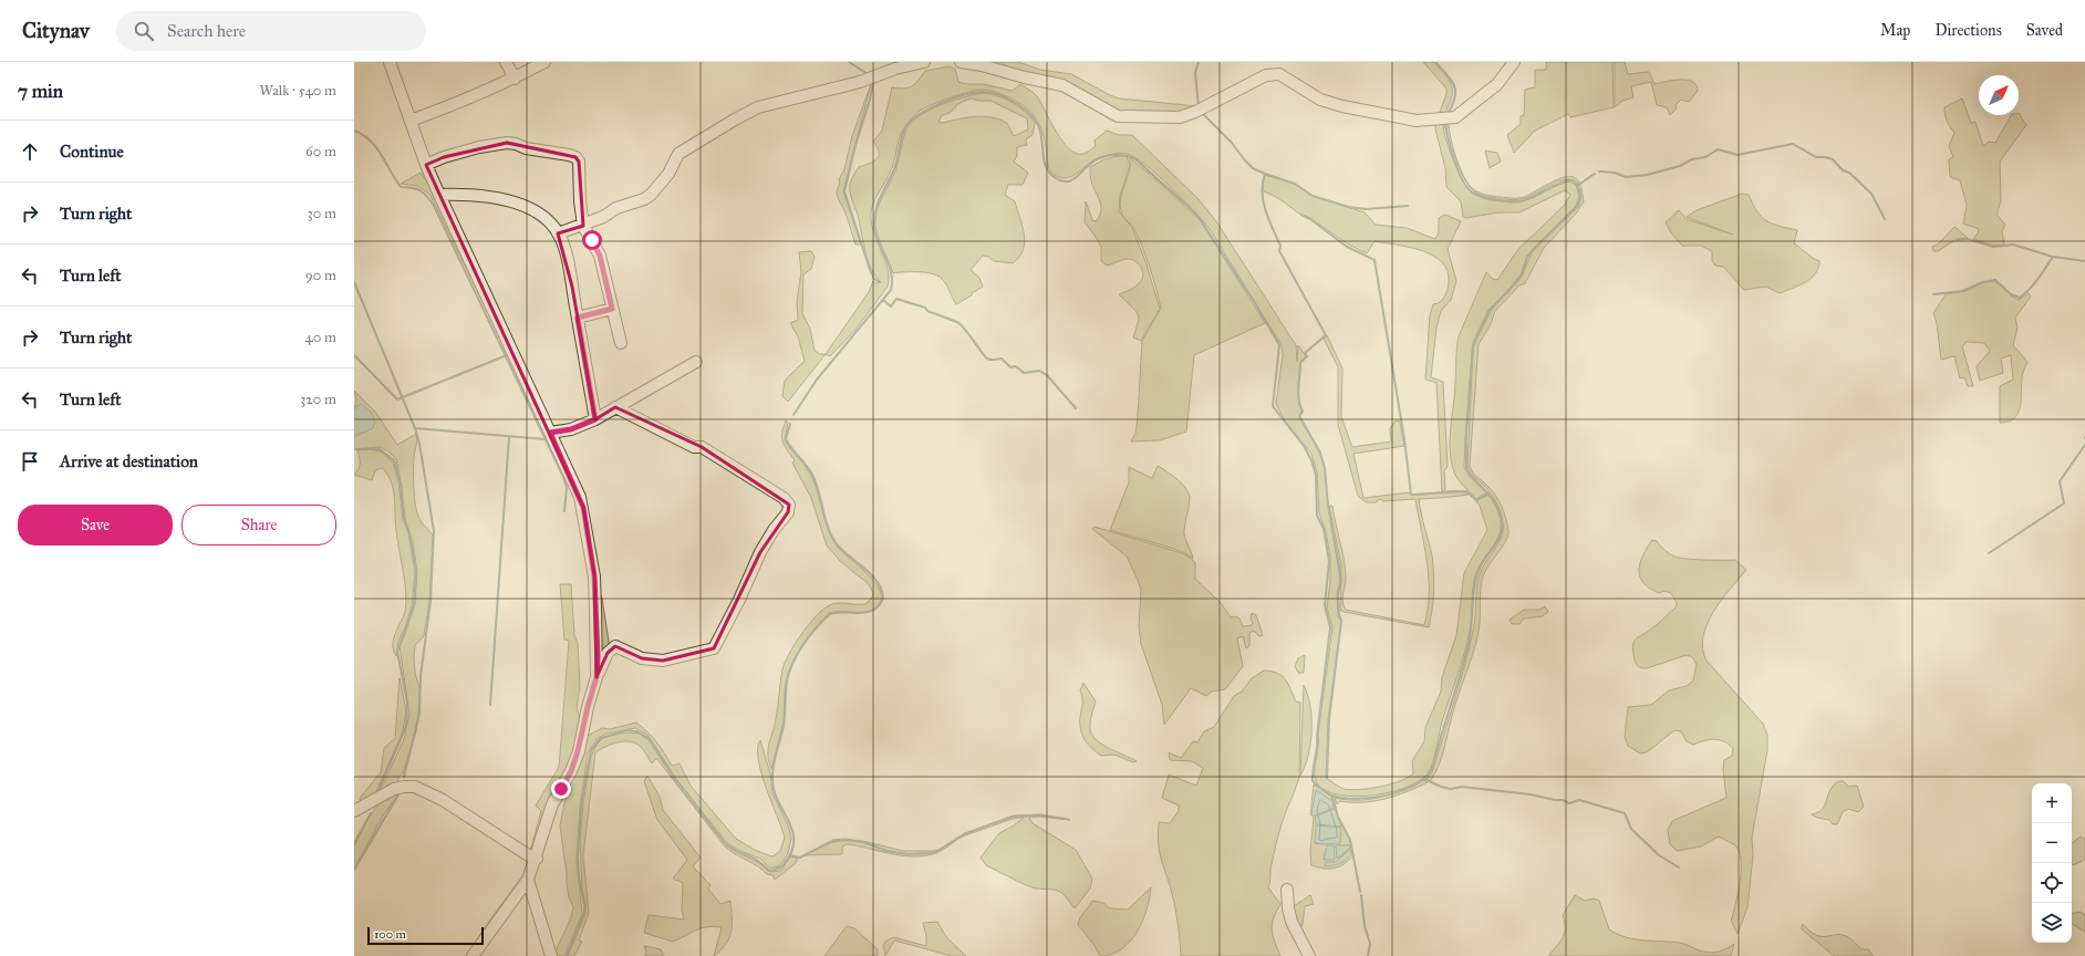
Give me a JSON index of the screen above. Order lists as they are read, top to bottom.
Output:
{
  "scale_bar": "100 m",
  "north": "top right",
  "page": {
    "header": "Citynav",
    "search": "Search here",
    "nav": ["Map", "Directions", "Saved"],
    "heading": ["7 min", "Walk · 540 m"],
    "list": [
      ["Continue", "60 m"],
      ["Turn right", "30 m"],
      ["Turn left", "90 m"],
      ["Turn right", "40 m"],
      ["Turn left", "320 m"],
      "Arrive at destination"
    ],
    "buttons": ["Save", "Share"],
    "map_buttons": ["+", "−"],
    "scale": "100 m"
  }
}
